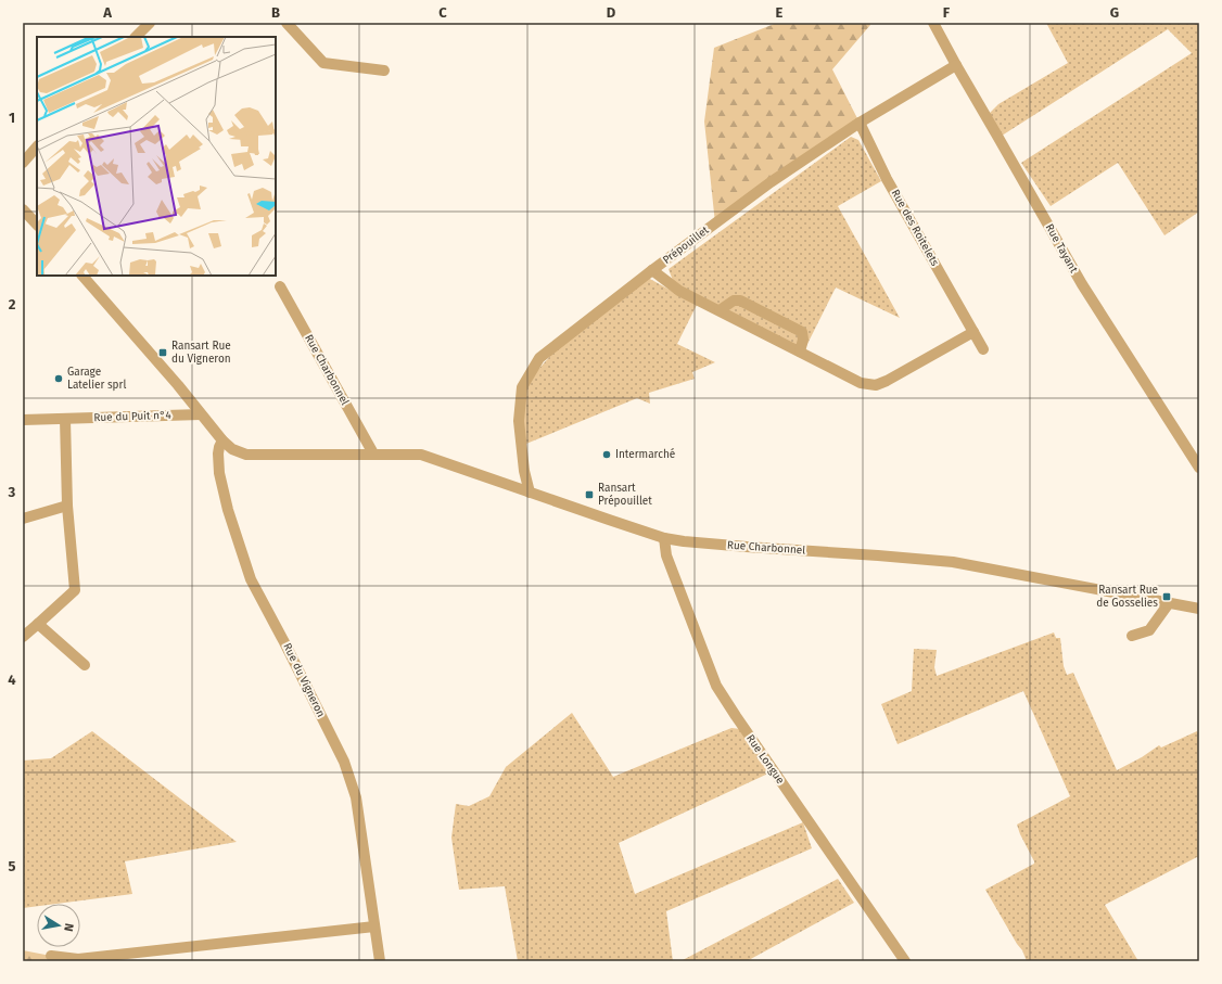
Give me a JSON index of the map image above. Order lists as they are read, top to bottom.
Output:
{
  "streets": {
    "street": [
      "Rue des Roitelets",
      "Prépouillet",
      "Rue Tayant",
      "Rue Charbonnel",
      "Rue du Puit n°4",
      "Rue du Vigneron",
      "Rue Longue"
    ]
  },
  "crossings": [
    ["Rue des Roitelets", "Prépouillet"],
    ["Prépouillet", "Rue Tayant"],
    ["Prépouillet", "Rue Charbonnel"],
    ["Rue Charbonnel", "Rue du Puit n°4"],
    ["Rue Charbonnel", "Rue du Vigneron"],
    ["Rue Charbonnel", "Rue Longue"]
  ],
  "places": {
    "transit": ["Ransart Rue du Vigneron", "Ransart Prépouillet", "Ransart Rue de Gosselies"],
    "other": ["Garage Latelier sprl", "Intermarché"]
  },
  "north": "right",
  "grid": {
    "columns": [
      "A",
      "B",
      "C",
      "D",
      "E",
      "F",
      "G"
    ],
    "rows": [
      "1",
      "2",
      "3",
      "4",
      "5"
    ]
  }
}
